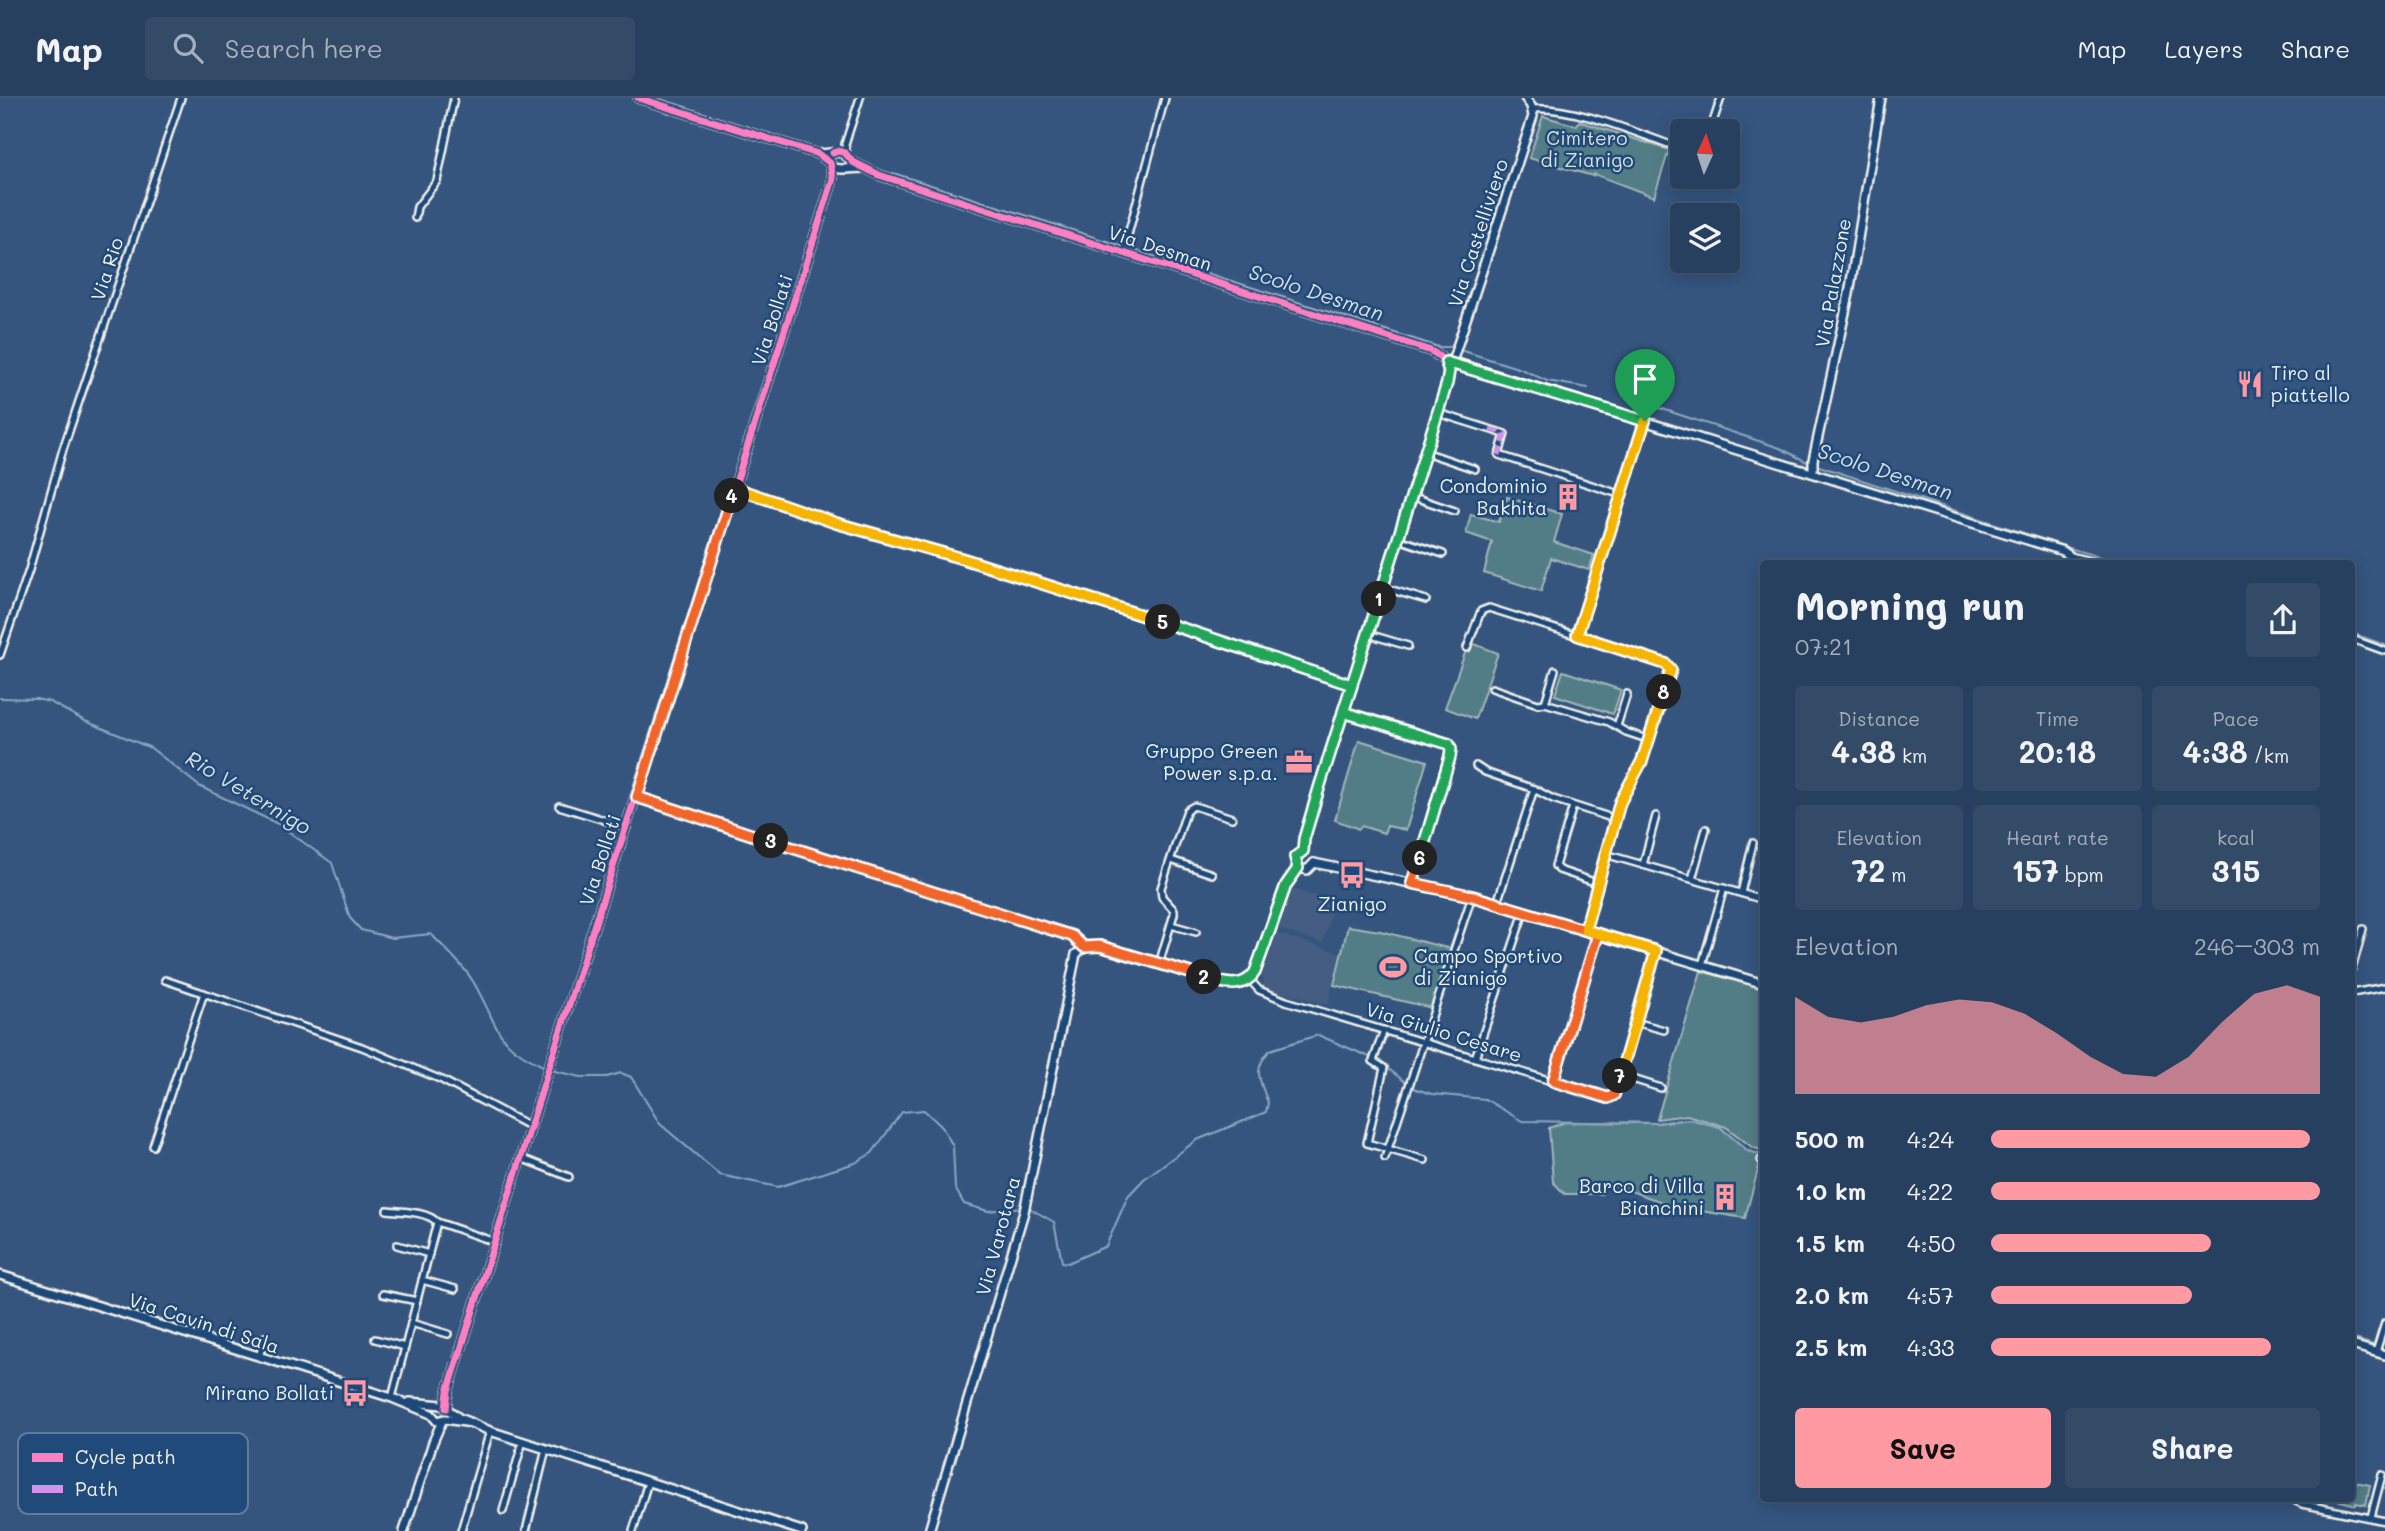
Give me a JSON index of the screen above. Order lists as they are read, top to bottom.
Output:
{
  "streets": {
    "street": [
      "Via Castelliviero",
      "Via Desman",
      "Via Rio",
      "Via Palazzone",
      "Via Bollati",
      "Via Giulio Cesare",
      "Via Varotara",
      "Via Cavin di Sala"
    ]
  },
  "crossings": [
    ["Via Castelliviero", "Via Desman"],
    ["Via Desman", "Via Palazzone"],
    ["Via Desman", "Via Bollati"],
    ["Via Bollati", "Via Cavin di Sala"],
    ["Via Giulio Cesare", "Via Varotara"]
  ],
  "water": ["Scolo Desman", "Rio Veternigo"],
  "parks": ["Cimitero di Zianigo"],
  "places": {
    "restaurant": ["Tiro al piattello"],
    "building": ["Condominio Bakhita", "Barco di Villa Bianchini"],
    "office": ["Gruppo Green Power s.p.a."],
    "bus stop": ["Zianigo", "Mirano Bollati"],
    "sports": ["Campo Sportivo di Zianigo"]
  },
  "legend": ["Cycle path", "Path"],
  "north": "top",
  "page": {
    "header": "Map",
    "search": "Search here",
    "nav": ["Map", "Layers", "Share"],
    "pins": [
      "4",
      "1",
      "5",
      "8",
      "3",
      "6",
      "2",
      "7"
    ],
    "heading": ["Morning run", "07:21"],
    "stats": [
      ["Distance", "4.38 km"],
      ["Time", "20:18"],
      ["Pace", "4:38 /km"],
      ["Elevation", "72 m"],
      ["Heart rate", "157 bpm"],
      ["kcal", "315"]
    ],
    "chart": ["Elevation", "246–303 m"],
    "list": [
      {
        "name": "500 m",
        "note": "4:24"
      },
      {
        "name": "1.0 km",
        "note": "4:22"
      },
      {
        "name": "1.5 km",
        "note": "4:50"
      },
      {
        "name": "2.0 km",
        "note": "4:57"
      },
      {
        "name": "2.5 km",
        "note": "4:33"
      }
    ],
    "buttons": ["Save", "Share"]
  }
}
